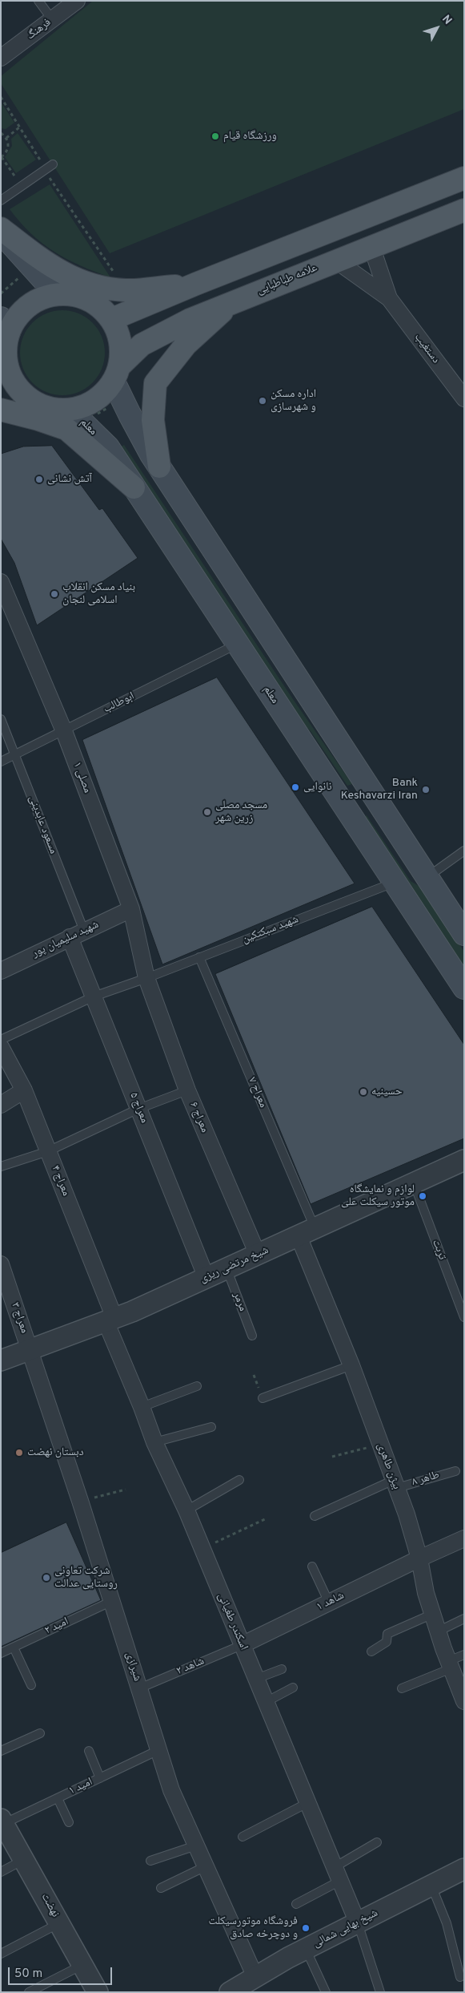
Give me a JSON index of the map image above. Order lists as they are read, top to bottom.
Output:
{
  "streets": {
    "main road": ["علامه طباطبایی", "معلم"],
    "street": [
      "فرهنگ",
      "دستغیب",
      "مصلی ۱",
      "شهید سلیمیان پور",
      "معراج ۵",
      "معراج ۶",
      "معراج ۴",
      "شیخ مرتضی ریزی",
      "معراج ۳",
      "بیژن طاهری",
      "شاهد ۱",
      "اسکندر طغیانی",
      "شیرازی",
      "نهضت",
      "شیخ بهایی شمالی"
    ],
    "lane": [
      "ابوطالب",
      "مسعود عابدینی",
      "شهید سبکتکین",
      "معراح ۷",
      "تربت",
      "مرمر",
      "طاهر ۸",
      "امید ۲",
      "شاهد ۲",
      "امید ۱"
    ]
  },
  "crossings": [
    ["علامه طباطبایی", "معلم"],
    ["معلم", "ابوطالب"],
    ["معلم", "شهید سبکتکین"],
    ["ابوطالب", "مصلی ۱"],
    ["ابوطالب", "مسعود عابدینی"],
    ["مصلی ۱", "شهید سبکتکین"],
    ["مصلی ۱", "شهید سلیمیان پور"],
    ["مصلی ۱", "معراج ۶"],
    ["مسعود عابدینی", "شهید سلیمیان پور"],
    ["مسعود عابدینی", "معراج ۵"],
    ["شهید سبکتکین", "معراح ۷"],
    ["شهید سبکتکین", "معراج ۵"],
    ["شهید سبکتکین", "معراج ۶"],
    ["شهید سلیمیان پور", "معراج ۵"],
    ["معراح ۷", "شیخ مرتضی ریزی"],
    ["معراح ۷", "بیژن طاهری"],
    ["معراج ۵", "شیخ مرتضی ریزی"],
    ["معراج ۶", "شیخ مرتضی ریزی"],
    ["معراج ۴", "شیخ مرتضی ریزی"],
    ["معراج ۴", "اسکندر طغیانی"],
    ["تربت", "شیخ مرتضی ریزی"],
    ["شیخ مرتضی ریزی", "مرمر"],
    ["شیخ مرتضی ریزی", "معراج ۳"],
    ["شیخ مرتضی ریزی", "بیژن طاهری"],
    ["شیخ مرتضی ریزی", "اسکندر طغیانی"],
    ["شیخ مرتضی ریزی", "شیرازی"],
    ["معراج ۳", "شیرازی"],
    ["بیژن طاهری", "طاهر ۸"],
    ["بیژن طاهری", "شاهد ۱"],
    ["شاهد ۱", "اسکندر طغیانی"],
    ["شاهد ۱", "شاهد ۲"],
    ["اسکندر طغیانی", "شاهد ۲"],
    ["اسکندر طغیانی", "شیخ بهایی شمالی"],
    ["امید ۲", "شیرازی"],
    ["شیرازی", "شاهد ۲"],
    ["شیرازی", "امید ۱"],
    ["شیرازی", "شیخ بهایی شمالی"],
    ["امید ۱", "نهضت"]
  ],
  "places": [
    "ورزشگاه قیام",
    "اداره مسکن و شهرسازی",
    "آتش نشانی",
    "بنیاد مسکن انقلاب اسلامی لنجان",
    "نانوایی",
    "Bank Keshavarzi Iran",
    "مسجد مصلی زرین شهر",
    "حسینیه",
    "لوازم و نمایشگاه موتور سیکلت علی",
    "دبستان نهضت",
    "شرکت تعاونی روستایی عدالت",
    "فروشگاه موتورسیکلت و دوچرخه صادق"
  ],
  "scale_bar": "50 m",
  "north": "top right"
}
